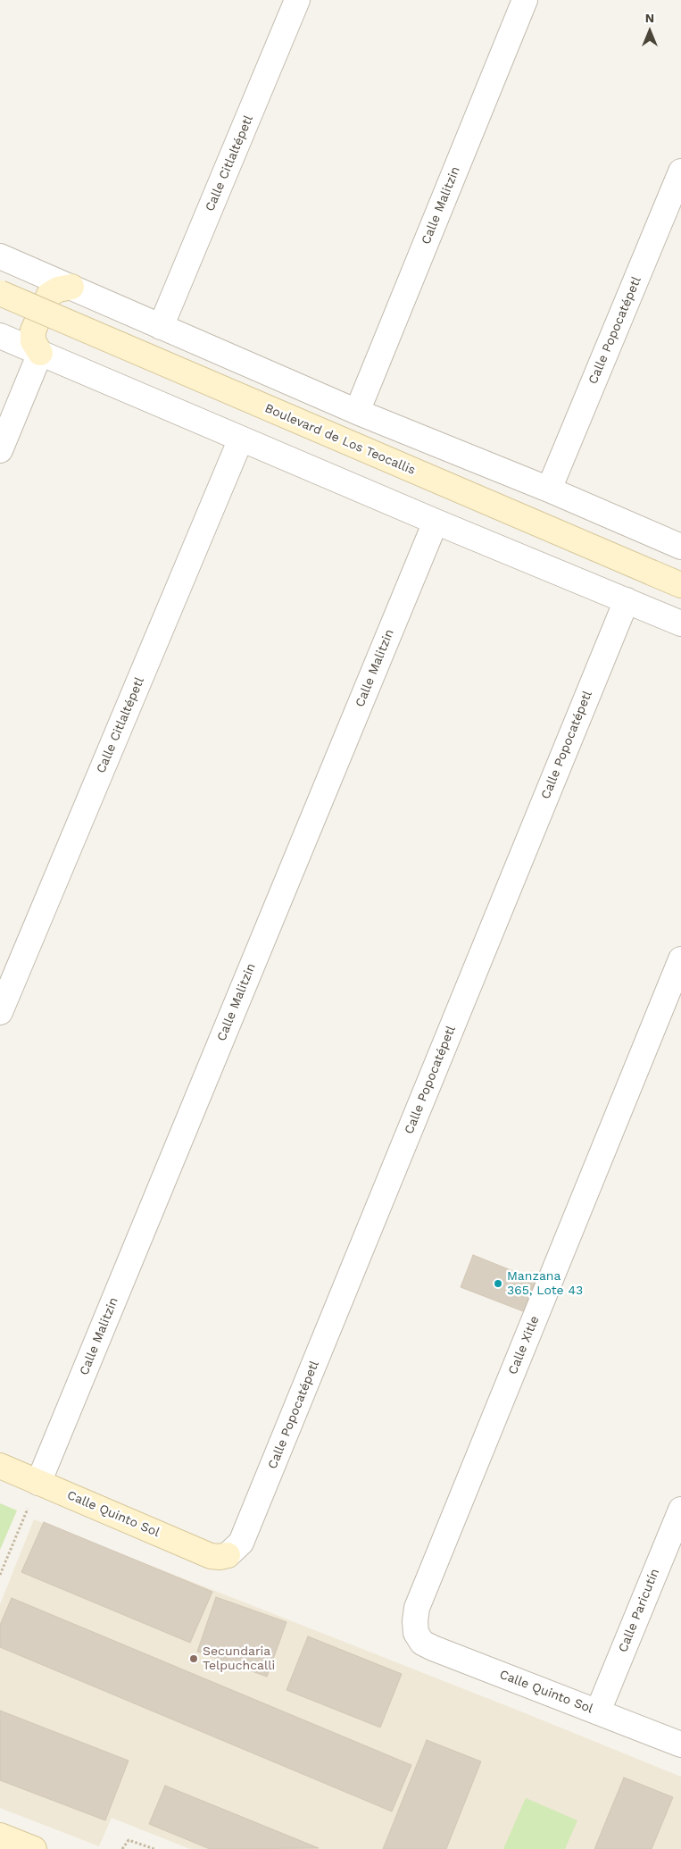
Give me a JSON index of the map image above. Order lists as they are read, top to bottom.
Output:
{
  "streets": {
    "street": [
      "Calle Citlaltépetl",
      "Calle Malitzin",
      "Calle Popocatépetl",
      "Boulevard de Los Teocallis",
      "Calle Xitle",
      "Calle Quinto Sol",
      "Calle Paricutín"
    ]
  },
  "crossings": [
    ["Calle Malitzin", "Calle Quinto Sol"],
    ["Calle Popocatépetl", "Calle Quinto Sol"],
    ["Calle Xitle", "Calle Quinto Sol"],
    ["Calle Quinto Sol", "Calle Paricutín"]
  ],
  "places": ["Manzana 365, Lote 43", "Secundaria Telpuchcalli"],
  "north": "top"
}
